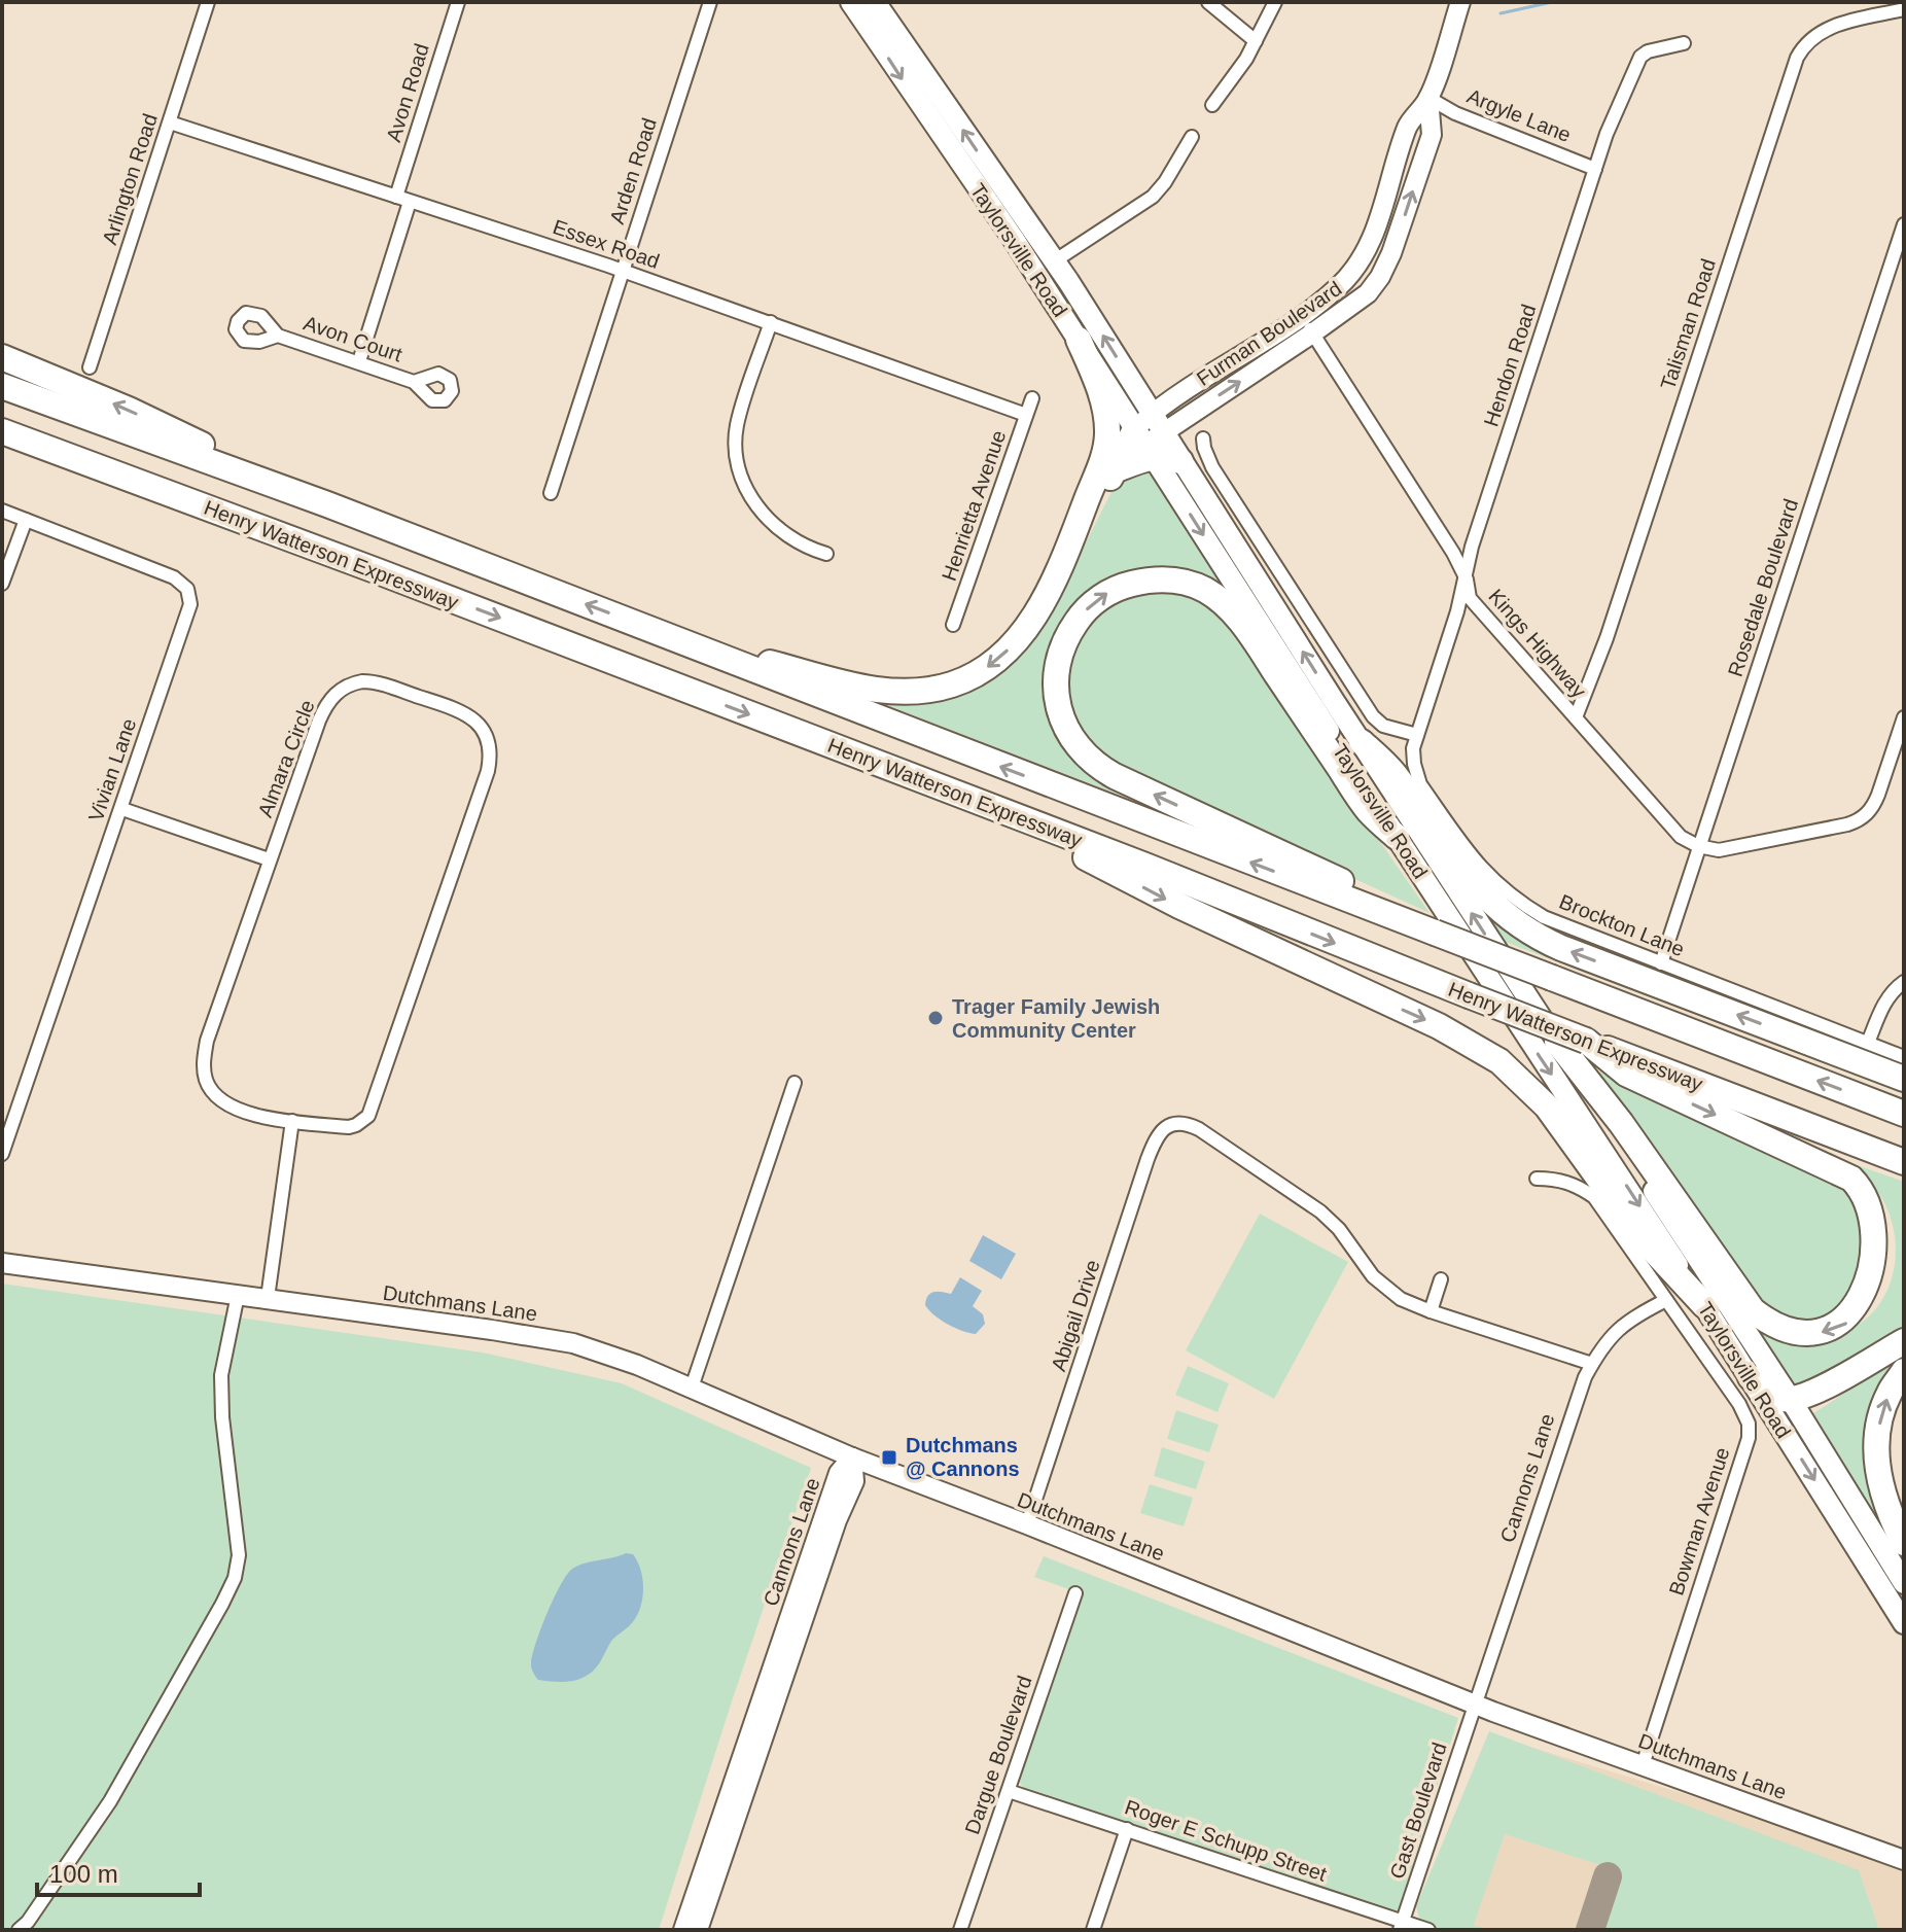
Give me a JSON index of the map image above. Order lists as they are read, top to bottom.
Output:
{
  "streets": {
    "highway": ["Henry Watterson Expressway"],
    "main road": [
      "Taylorsville Road",
      "Furman Boulevard",
      "Dutchmans Lane",
      "Cannons Lane"
    ],
    "street": [
      "Avon Road",
      "Argyle Lane",
      "Arden Road",
      "Arlington Road",
      "Essex Road",
      "Talisman Road",
      "Avon Court",
      "Hendon Road",
      "Henrietta Avenue",
      "Rosedale Boulevard",
      "Kings Highway",
      "Almara Circle",
      "Vivian Lane",
      "Brockton Lane",
      "Abigail Drive",
      "Bowman Avenue",
      "Dargue Boulevard",
      "Gast Boulevard",
      "Roger E Schupp Street"
    ]
  },
  "crossings": [
    ["Avon Road", "Essex Road"],
    ["Argyle Lane", "Furman Boulevard"],
    ["Argyle Lane", "Hendon Road"],
    ["Arden Road", "Essex Road"],
    ["Arlington Road", "Essex Road"],
    ["Essex Road", "Henrietta Avenue"],
    ["Taylorsville Road", "Furman Boulevard"],
    ["Talisman Road", "Kings Highway"],
    ["Furman Boulevard", "Kings Highway"],
    ["Hendon Road", "Kings Highway"],
    ["Hendon Road", "Brockton Lane"],
    ["Rosedale Boulevard", "Kings Highway"],
    ["Rosedale Boulevard", "Brockton Lane"],
    ["Dutchmans Lane", "Abigail Drive"],
    ["Dutchmans Lane", "Cannons Lane"],
    ["Dutchmans Lane", "Bowman Avenue"],
    ["Dutchmans Lane", "Gast Boulevard"],
    ["Cannons Lane", "Bowman Avenue"],
    ["Cannons Lane", "Gast Boulevard"],
    ["Dargue Boulevard", "Roger E Schupp Street"],
    ["Gast Boulevard", "Roger E Schupp Street"]
  ],
  "places": {
    "other": ["Trager Family Jewish Community Center"],
    "transit": ["Dutchmans @ Cannons"]
  },
  "scale_bar": "100 m"
}
